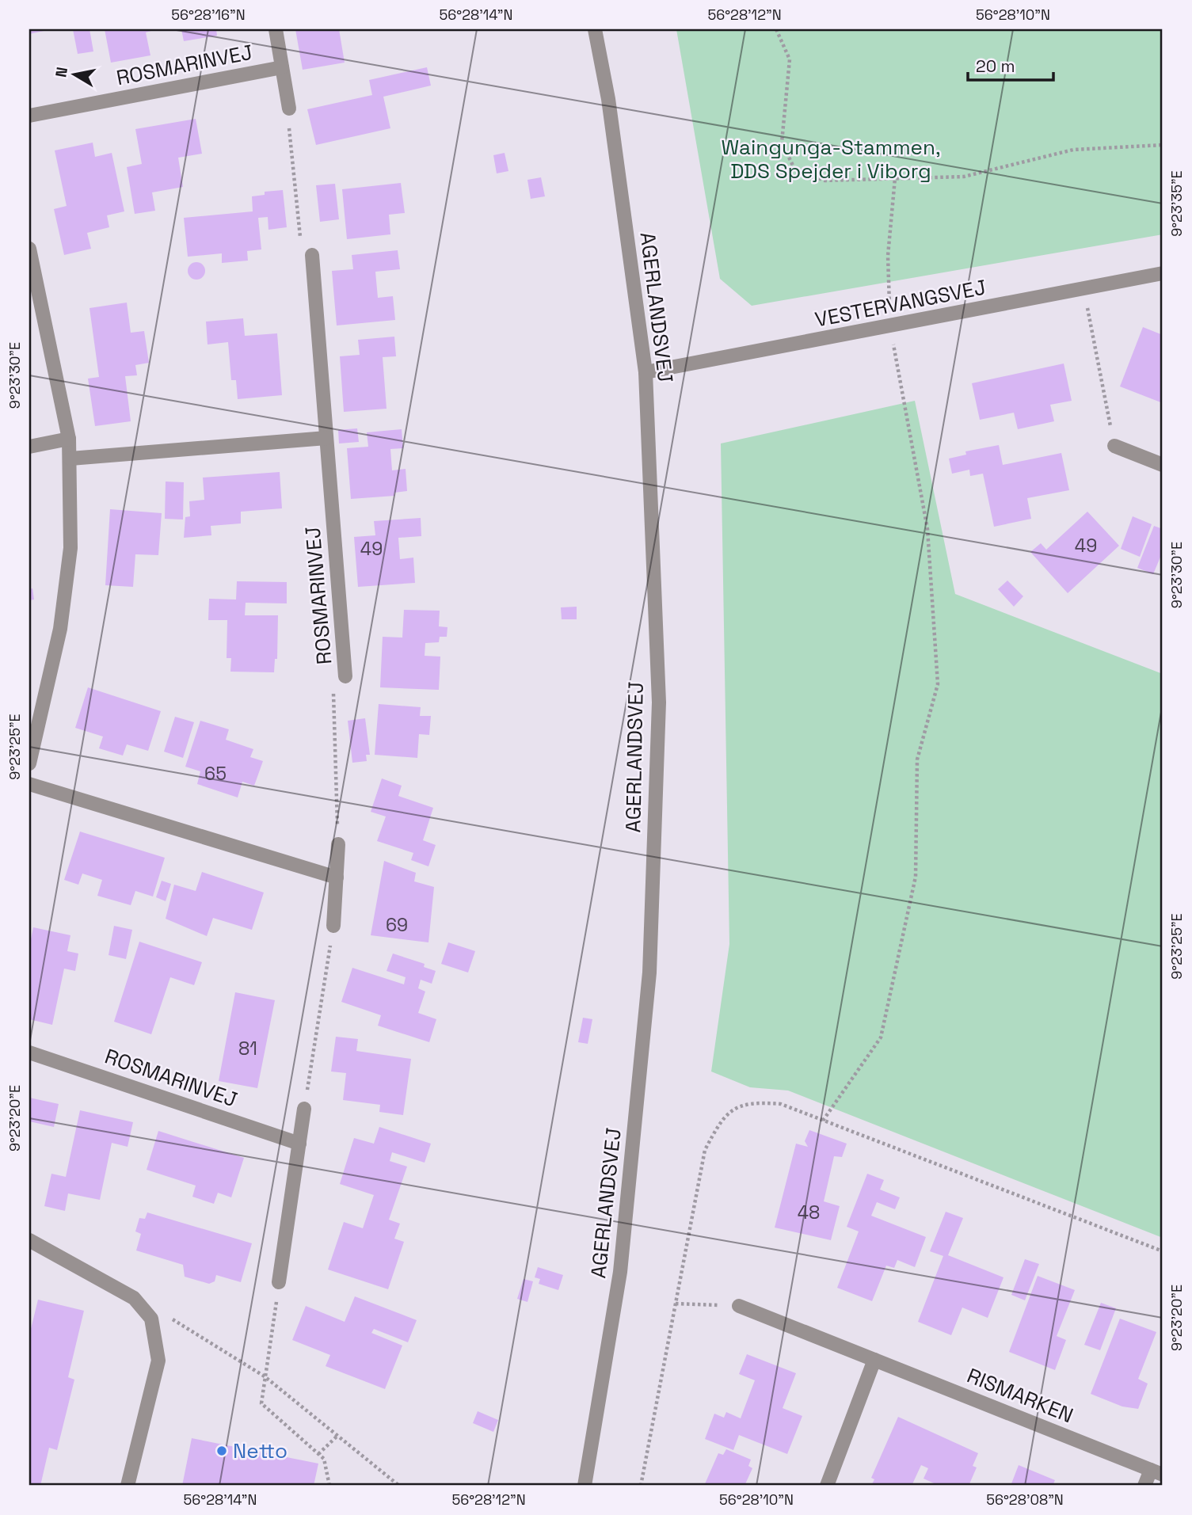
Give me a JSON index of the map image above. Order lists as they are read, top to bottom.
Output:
{
  "streets": {
    "street": [
      "ROSMARINVEJ",
      "VESTERVANGSVEJ",
      "AGERLANDSVEJ",
      "RISMARKEN"
    ]
  },
  "crossings": [
    ["VESTERVANGSVEJ", "AGERLANDSVEJ"]
  ],
  "parks": ["Waingunga-Stammen, DDS Spejder i Viborg"],
  "places": ["Netto"],
  "house_numbers": [
    "49",
    "49",
    "65",
    "69",
    "81",
    "48"
  ],
  "scale_bar": "20 m",
  "north": "left",
  "coordinates": [
    "56°28'16\"N",
    "56°28'14\"N",
    "56°28'12\"N",
    "56°28'10\"N",
    "9°23'35\"E",
    "9°23'30\"E",
    "9°23'25\"E",
    "9°23'20\"E",
    "56°28'08\"N"
  ]
}
